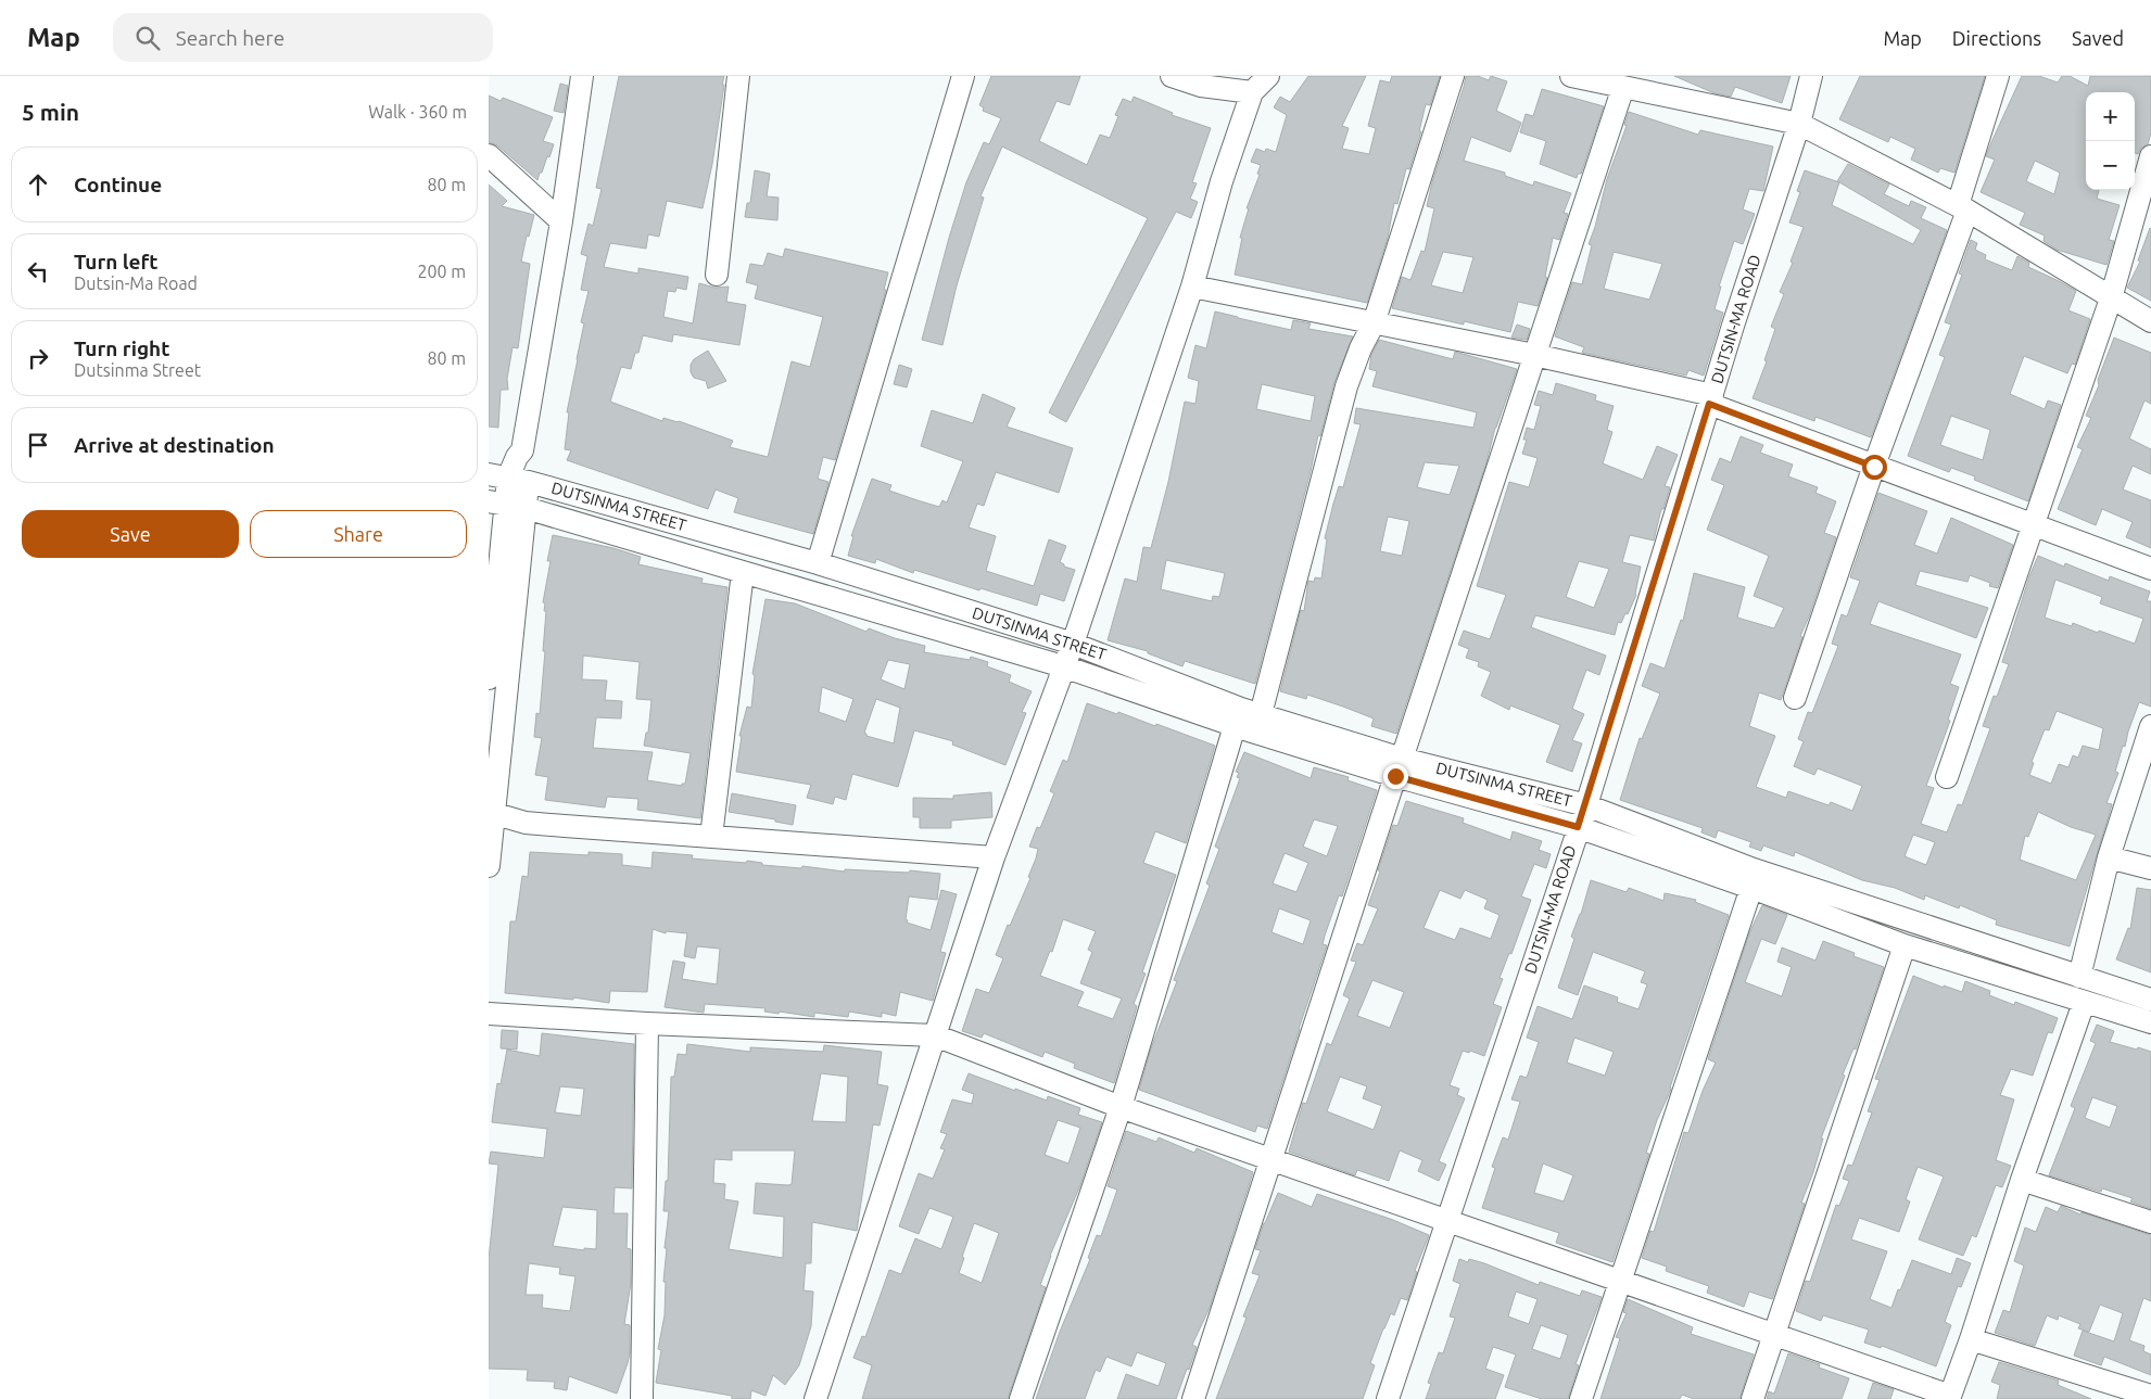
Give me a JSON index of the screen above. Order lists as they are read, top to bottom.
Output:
{
  "streets": {
    "street": ["DUTSIN-MA ROAD", "DUTSINMA STREET"]
  },
  "crossings": [
    ["DUTSIN-MA ROAD", "DUTSINMA STREET"]
  ],
  "page": {
    "header": "Map",
    "search": "Search here",
    "nav": ["Map", "Directions", "Saved"],
    "heading": ["5 min", "Walk · 360 m"],
    "map_buttons": ["+", "−"],
    "list": [
      ["Continue", "80 m"],
      ["Turn left", "Dutsin-Ma Road", "200 m"],
      ["Turn right", "Dutsinma Street", "80 m"],
      "Arrive at destination"
    ],
    "buttons": ["Save", "Share"]
  }
}
